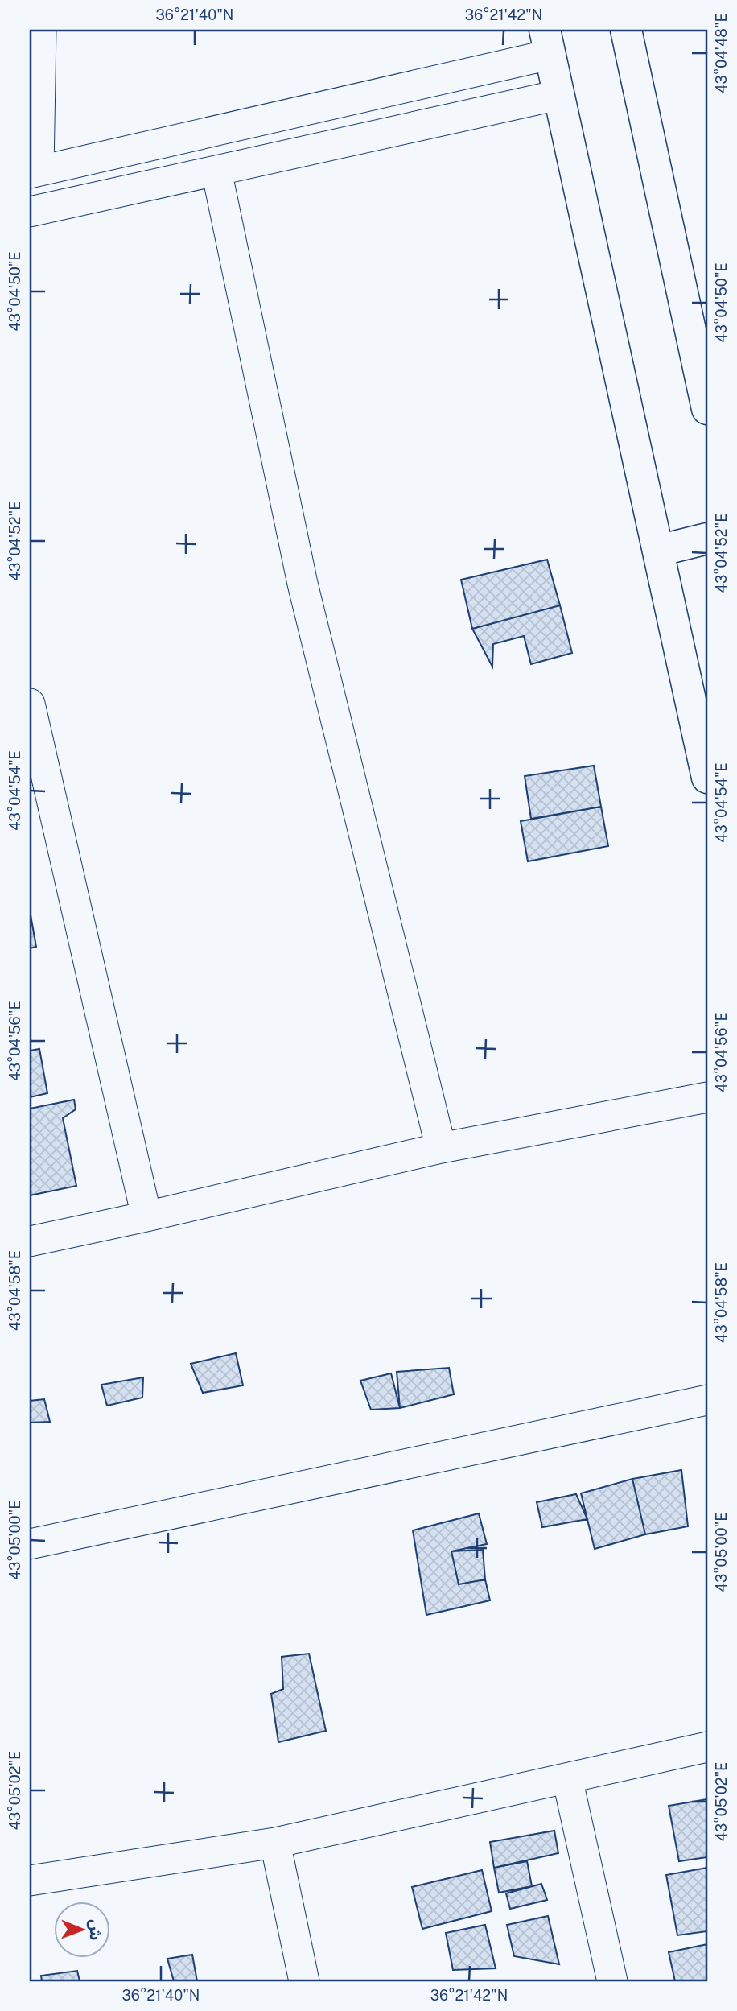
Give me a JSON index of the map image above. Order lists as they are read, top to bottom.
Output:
{
  "north": "right",
  "coordinates": [
    "36°21'40\"N",
    "36°21'42\"N",
    "43°04'48\"E",
    "43°04'50\"E",
    "43°04'52\"E",
    "43°04'54\"E",
    "43°04'56\"E",
    "43°04'58\"E",
    "43°05'00\"E",
    "43°05'02\"E"
  ]
}
